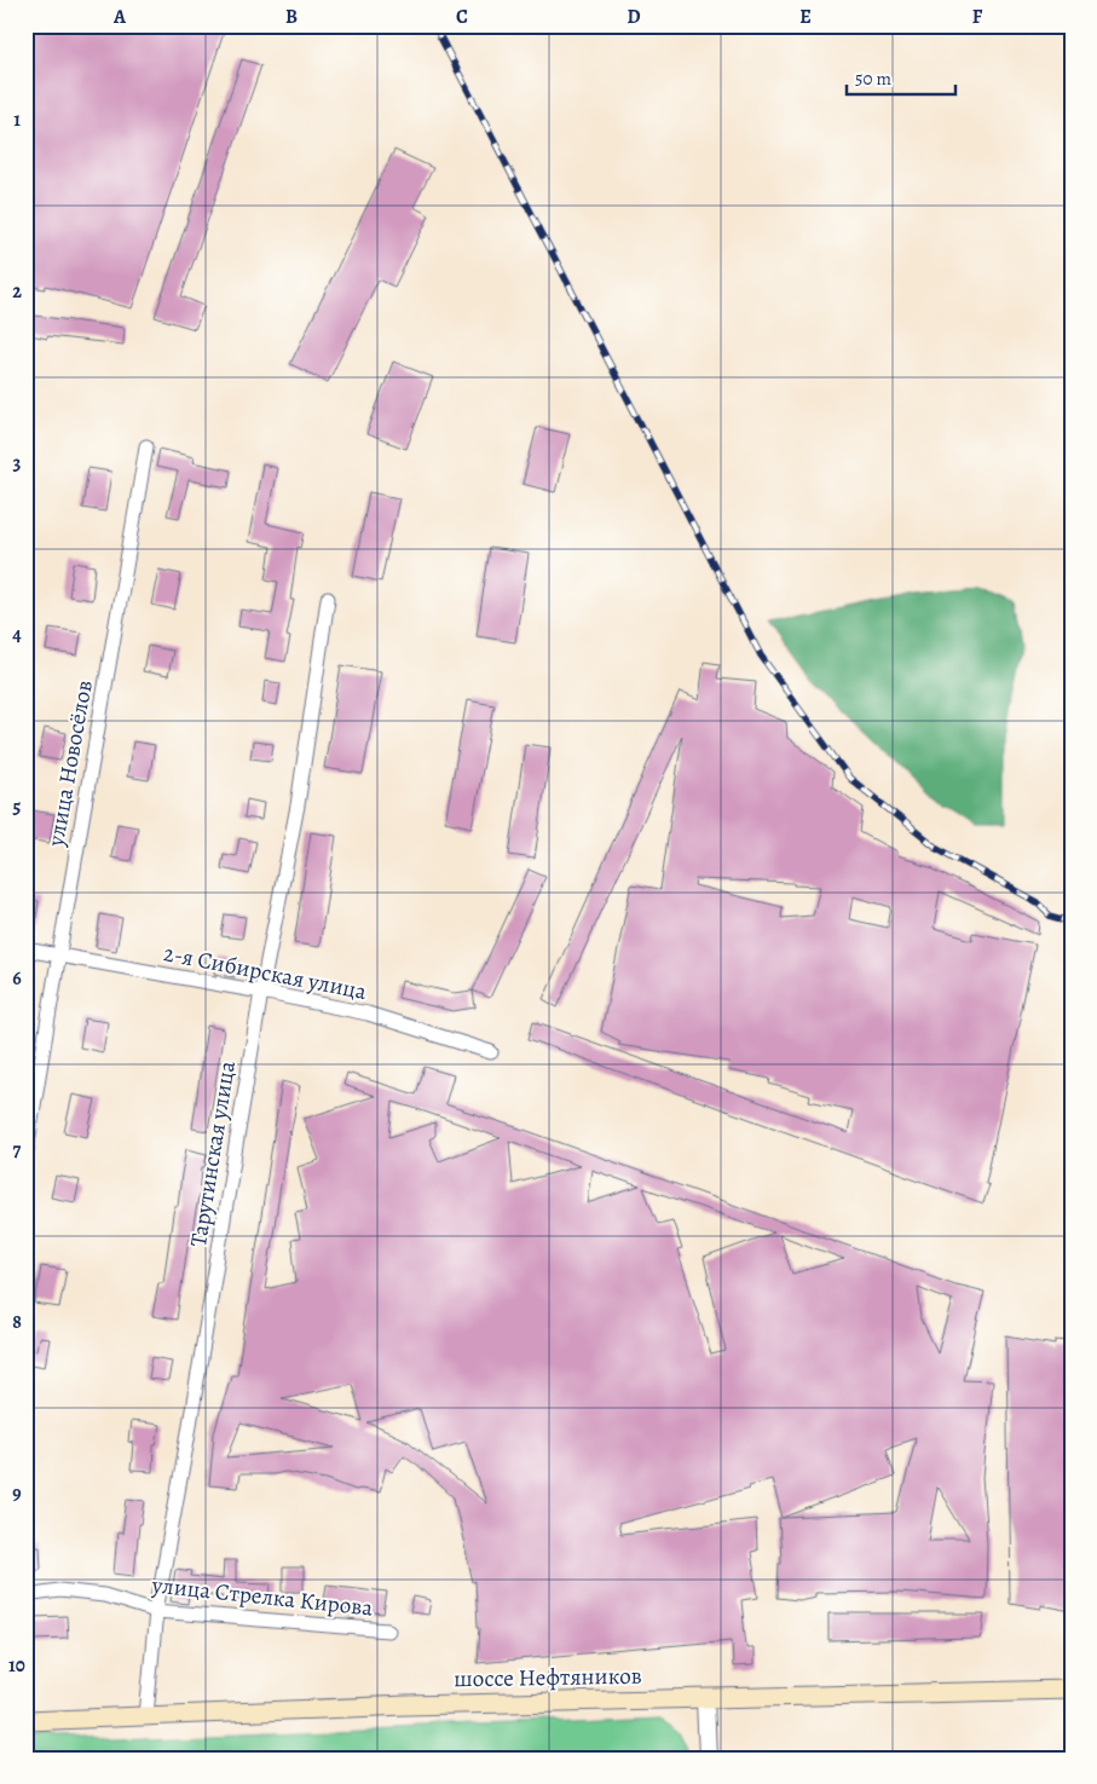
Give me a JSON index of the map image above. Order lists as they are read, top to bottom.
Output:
{
  "streets": {
    "main road": ["шоссе Нефтяников"],
    "street": [
      "улица Новосёлов",
      "2-я Сибирская улица",
      "Тарутинская улица",
      "улица Стрелка Кирова"
    ]
  },
  "crossings": [
    ["улица Новосёлов", "2-я Сибирская улица"],
    ["2-я Сибирская улица", "Тарутинская улица"],
    ["Тарутинская улица", "улица Стрелка Кирова"],
    ["Тарутинская улица", "шоссе Нефтяников"]
  ],
  "scale_bar": "50 m",
  "grid": {
    "columns": [
      "A",
      "B",
      "C",
      "D",
      "E",
      "F"
    ],
    "rows": [
      "1",
      "2",
      "3",
      "4",
      "5",
      "6",
      "7",
      "8",
      "9",
      "10"
    ]
  }
}
